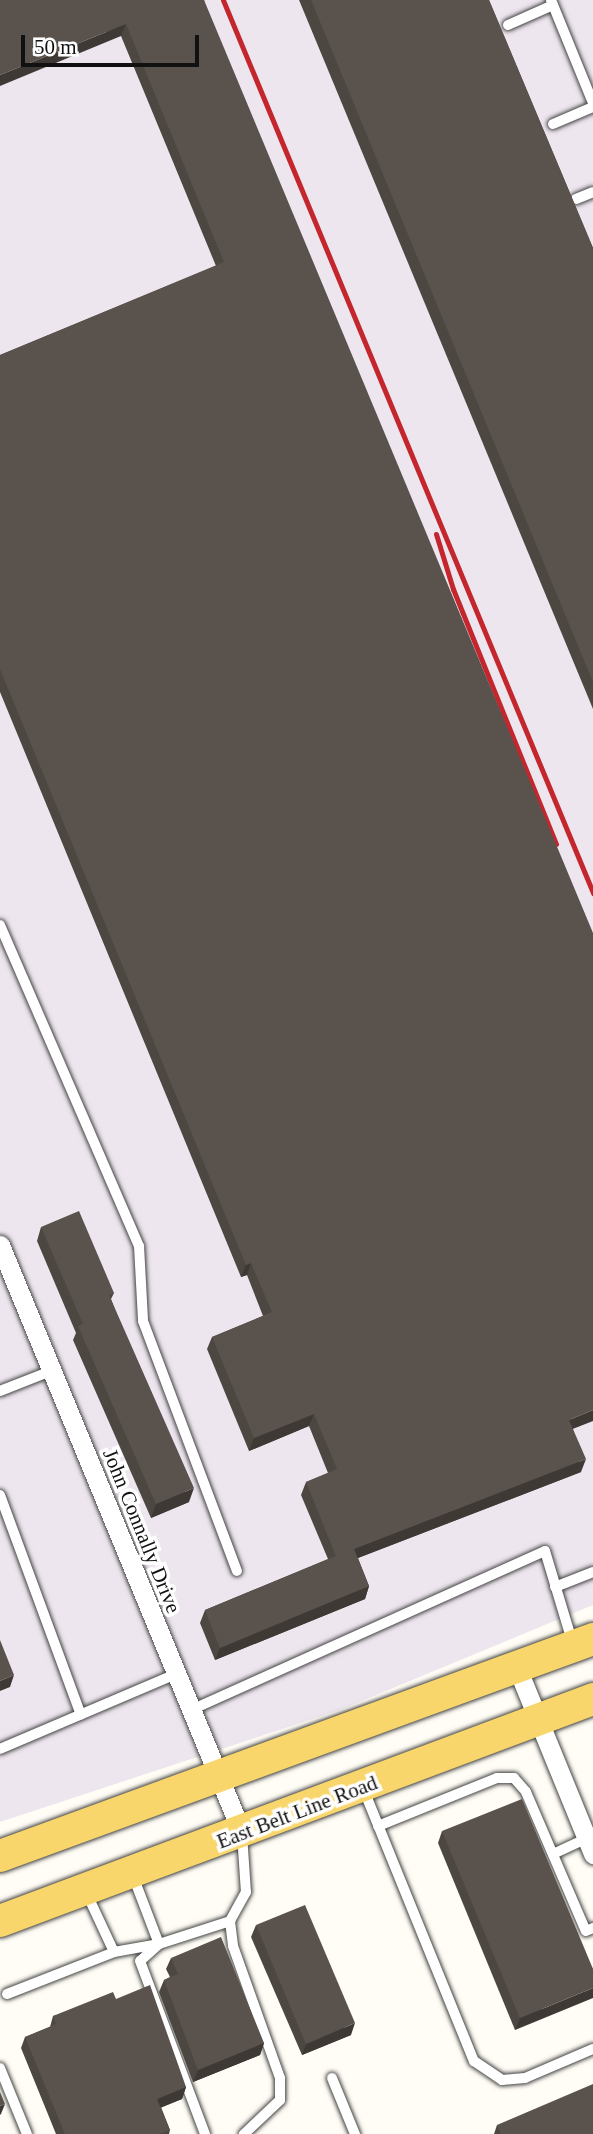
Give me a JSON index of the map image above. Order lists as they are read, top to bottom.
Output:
{
  "streets": {
    "main road": ["East Belt Line Road"],
    "street": ["John Connally Drive"]
  },
  "crossings": [
    ["John Connally Drive", "East Belt Line Road"]
  ],
  "scale_bar": "50 m"
}
